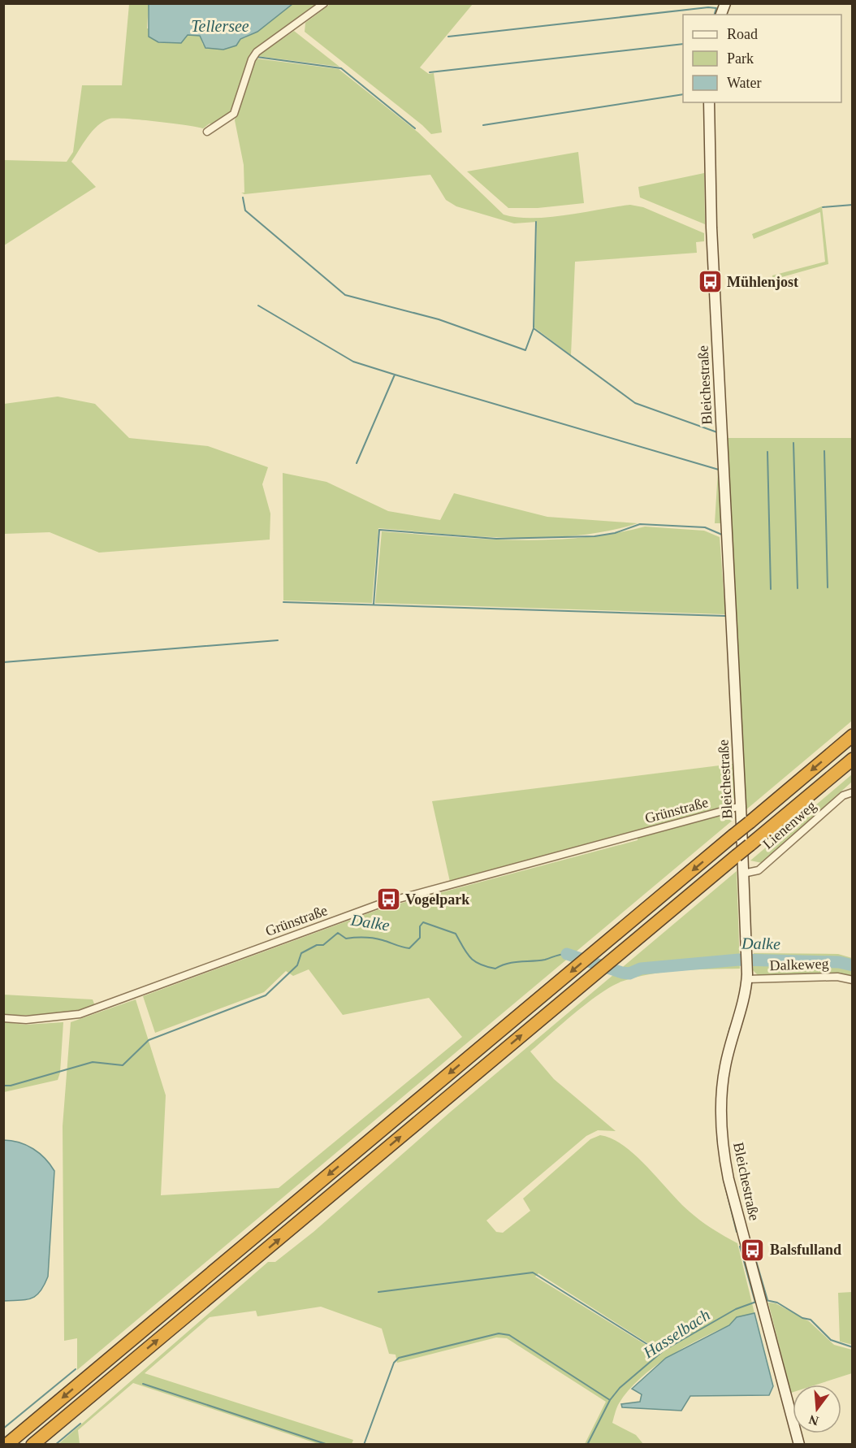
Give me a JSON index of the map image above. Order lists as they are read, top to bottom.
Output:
{
  "streets": {
    "street": [
      "Bleichestraße",
      "Grünstraße",
      "Lienenweg",
      "Dalkeweg"
    ]
  },
  "crossings": [
    ["Bleichestraße", "Grünstraße"],
    ["Bleichestraße", "Lienenweg"],
    ["Bleichestraße", "Dalkeweg"]
  ],
  "water": ["Tellersee", "Dalke", "Hasselbach"],
  "places": {
    "bus stop": ["Mühlenjost", "Vogelpark", "Balsfulland"]
  },
  "legend": ["Road", "Park", "Water"],
  "north": "bottom"
}
